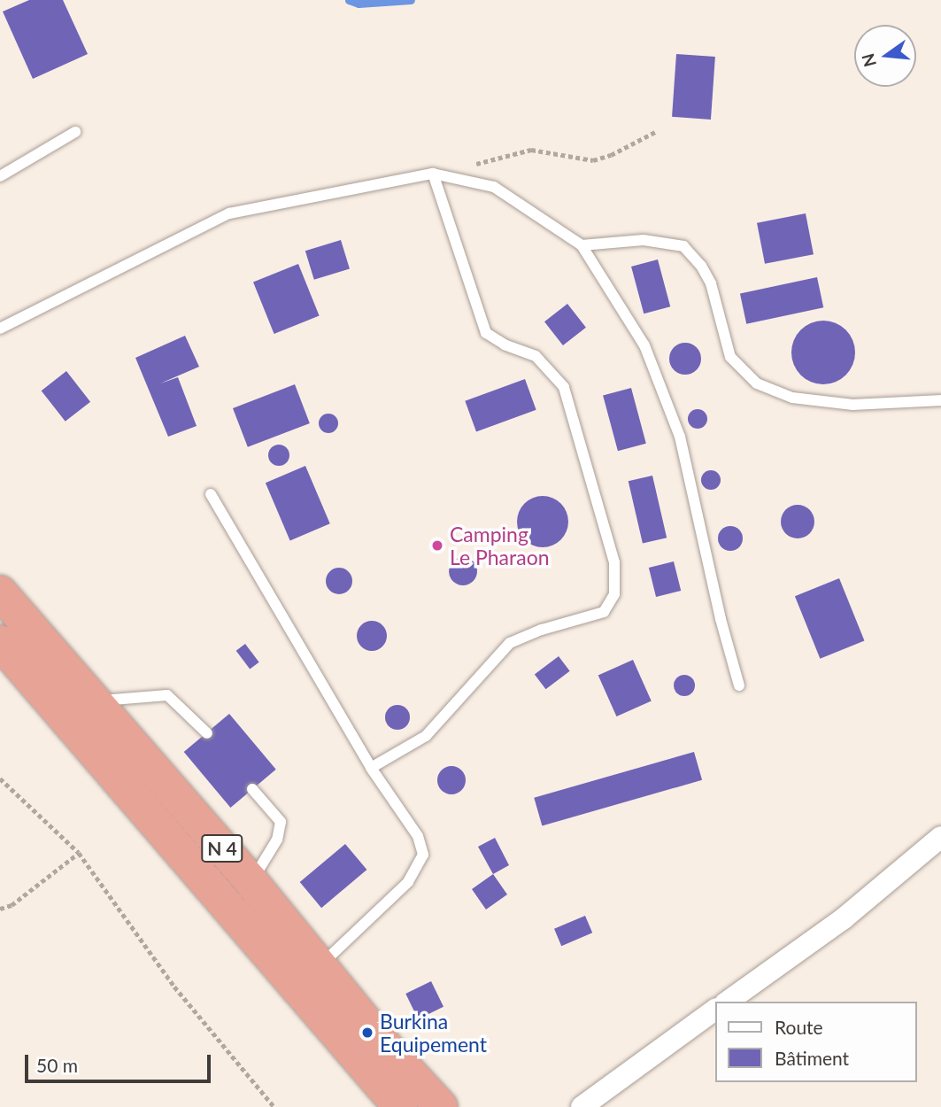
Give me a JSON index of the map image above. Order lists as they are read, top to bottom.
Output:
{
  "streets": {
    "highway": ["N 4"]
  },
  "places": ["Camping Le Pharaon", "Burkina Equipement"],
  "legend": ["Route", "Bâtiment"],
  "scale_bar": "50 m",
  "north": "left"
}
